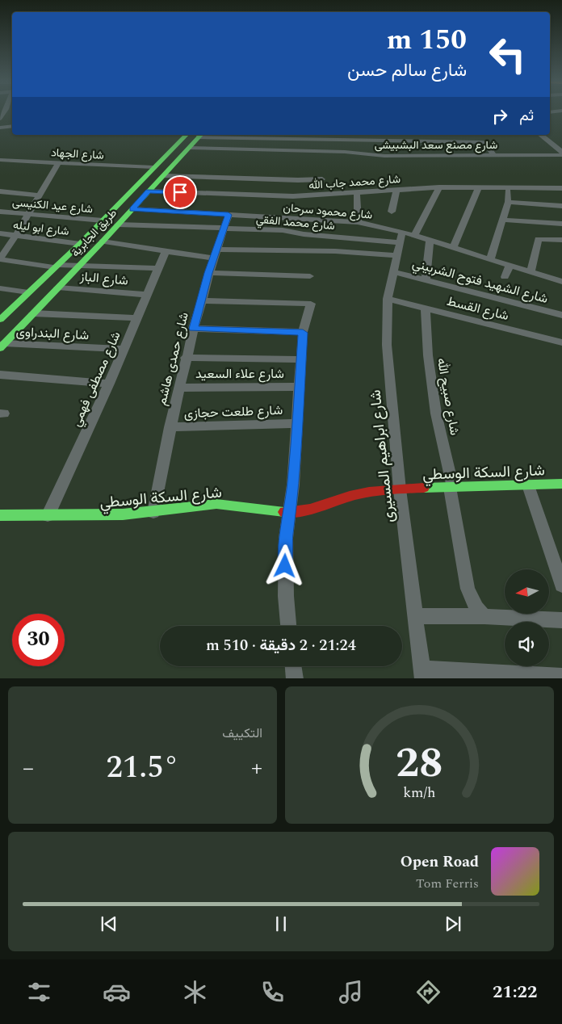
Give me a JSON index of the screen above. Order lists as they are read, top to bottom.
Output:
{
  "streets": {
    "street": [
      "شارع مصنع سعد البشبيشى",
      "شارع الجهاد",
      "شارع محمد جاب الله",
      "شارع عيد الكنيسى",
      "شارع محمود سرحان",
      "شارع محمد الفقي",
      "شارع ابو ليله",
      "طريق الجابرية",
      "شارع الباز",
      "شارع الشهيد فتوح الشربيني",
      "شارع القسط",
      "شارع البندراوى",
      "شارع حمدى هاشم",
      "شارع علاء السعيد",
      "شارع مصطفى فهمي",
      "شارع صبيح الله",
      "شارع طلعت حجازى",
      "شارع ابراهيم المسيرى",
      "شارع السكة الوسطي"
    ]
  },
  "crossings": [
    ["شارع مصنع سعد البشبيشى", "طريق الجابرية"],
    ["شارع الجهاد", "طريق الجابرية"],
    ["شارع محمد جاب الله", "طريق الجابرية"],
    ["شارع محمد جاب الله", "شارع ابراهيم المسيرى"],
    ["شارع عيد الكنيسى", "طريق الجابرية"],
    ["شارع محمود سرحان", "شارع محمد الفقي"],
    ["شارع محمود سرحان", "طريق الجابرية"],
    ["شارع محمود سرحان", "شارع حمدى هاشم"],
    ["شارع محمود سرحان", "شارع ابراهيم المسيرى"],
    ["شارع محمد الفقي", "طريق الجابرية"],
    ["شارع محمد الفقي", "شارع حمدى هاشم"],
    ["شارع محمد الفقي", "شارع ابراهيم المسيرى"],
    ["شارع ابو ليله", "طريق الجابرية"],
    ["طريق الجابرية", "شارع الباز"],
    ["طريق الجابرية", "شارع البندراوى"],
    ["شارع الباز", "شارع مصطفى فهمي"],
    ["شارع الشهيد فتوح الشربيني", "شارع ابراهيم المسيرى"],
    ["شارع القسط", "شارع صبيح الله"],
    ["شارع القسط", "شارع ابراهيم المسيرى"],
    ["شارع البندراوى", "شارع مصطفى فهمي"],
    ["شارع حمدى هاشم", "شارع علاء السعيد"],
    ["شارع حمدى هاشم", "شارع طلعت حجازى"],
    ["شارع حمدى هاشم", "شارع السكة الوسطي"],
    ["شارع مصطفى فهمي", "شارع السكة الوسطي"],
    ["شارع صبيح الله", "شارع السكة الوسطي"],
    ["شارع ابراهيم المسيرى", "شارع السكة الوسطي"]
  ],
  "north": "left",
  "page": {
    "turn": ["150 m", "شارع سالم حسن"],
    "then": "ثم",
    "limit": "30",
    "trip": "21:24 · 2 دقيقة · 510 m",
    "tile": "التكييف",
    "heat": ["−", "21.5°", "+"],
    "song": ["Open Road", "Tom Ferris"],
    "tabs": "21:22",
    "gauge": ["28", "km/h"]
  }
}
